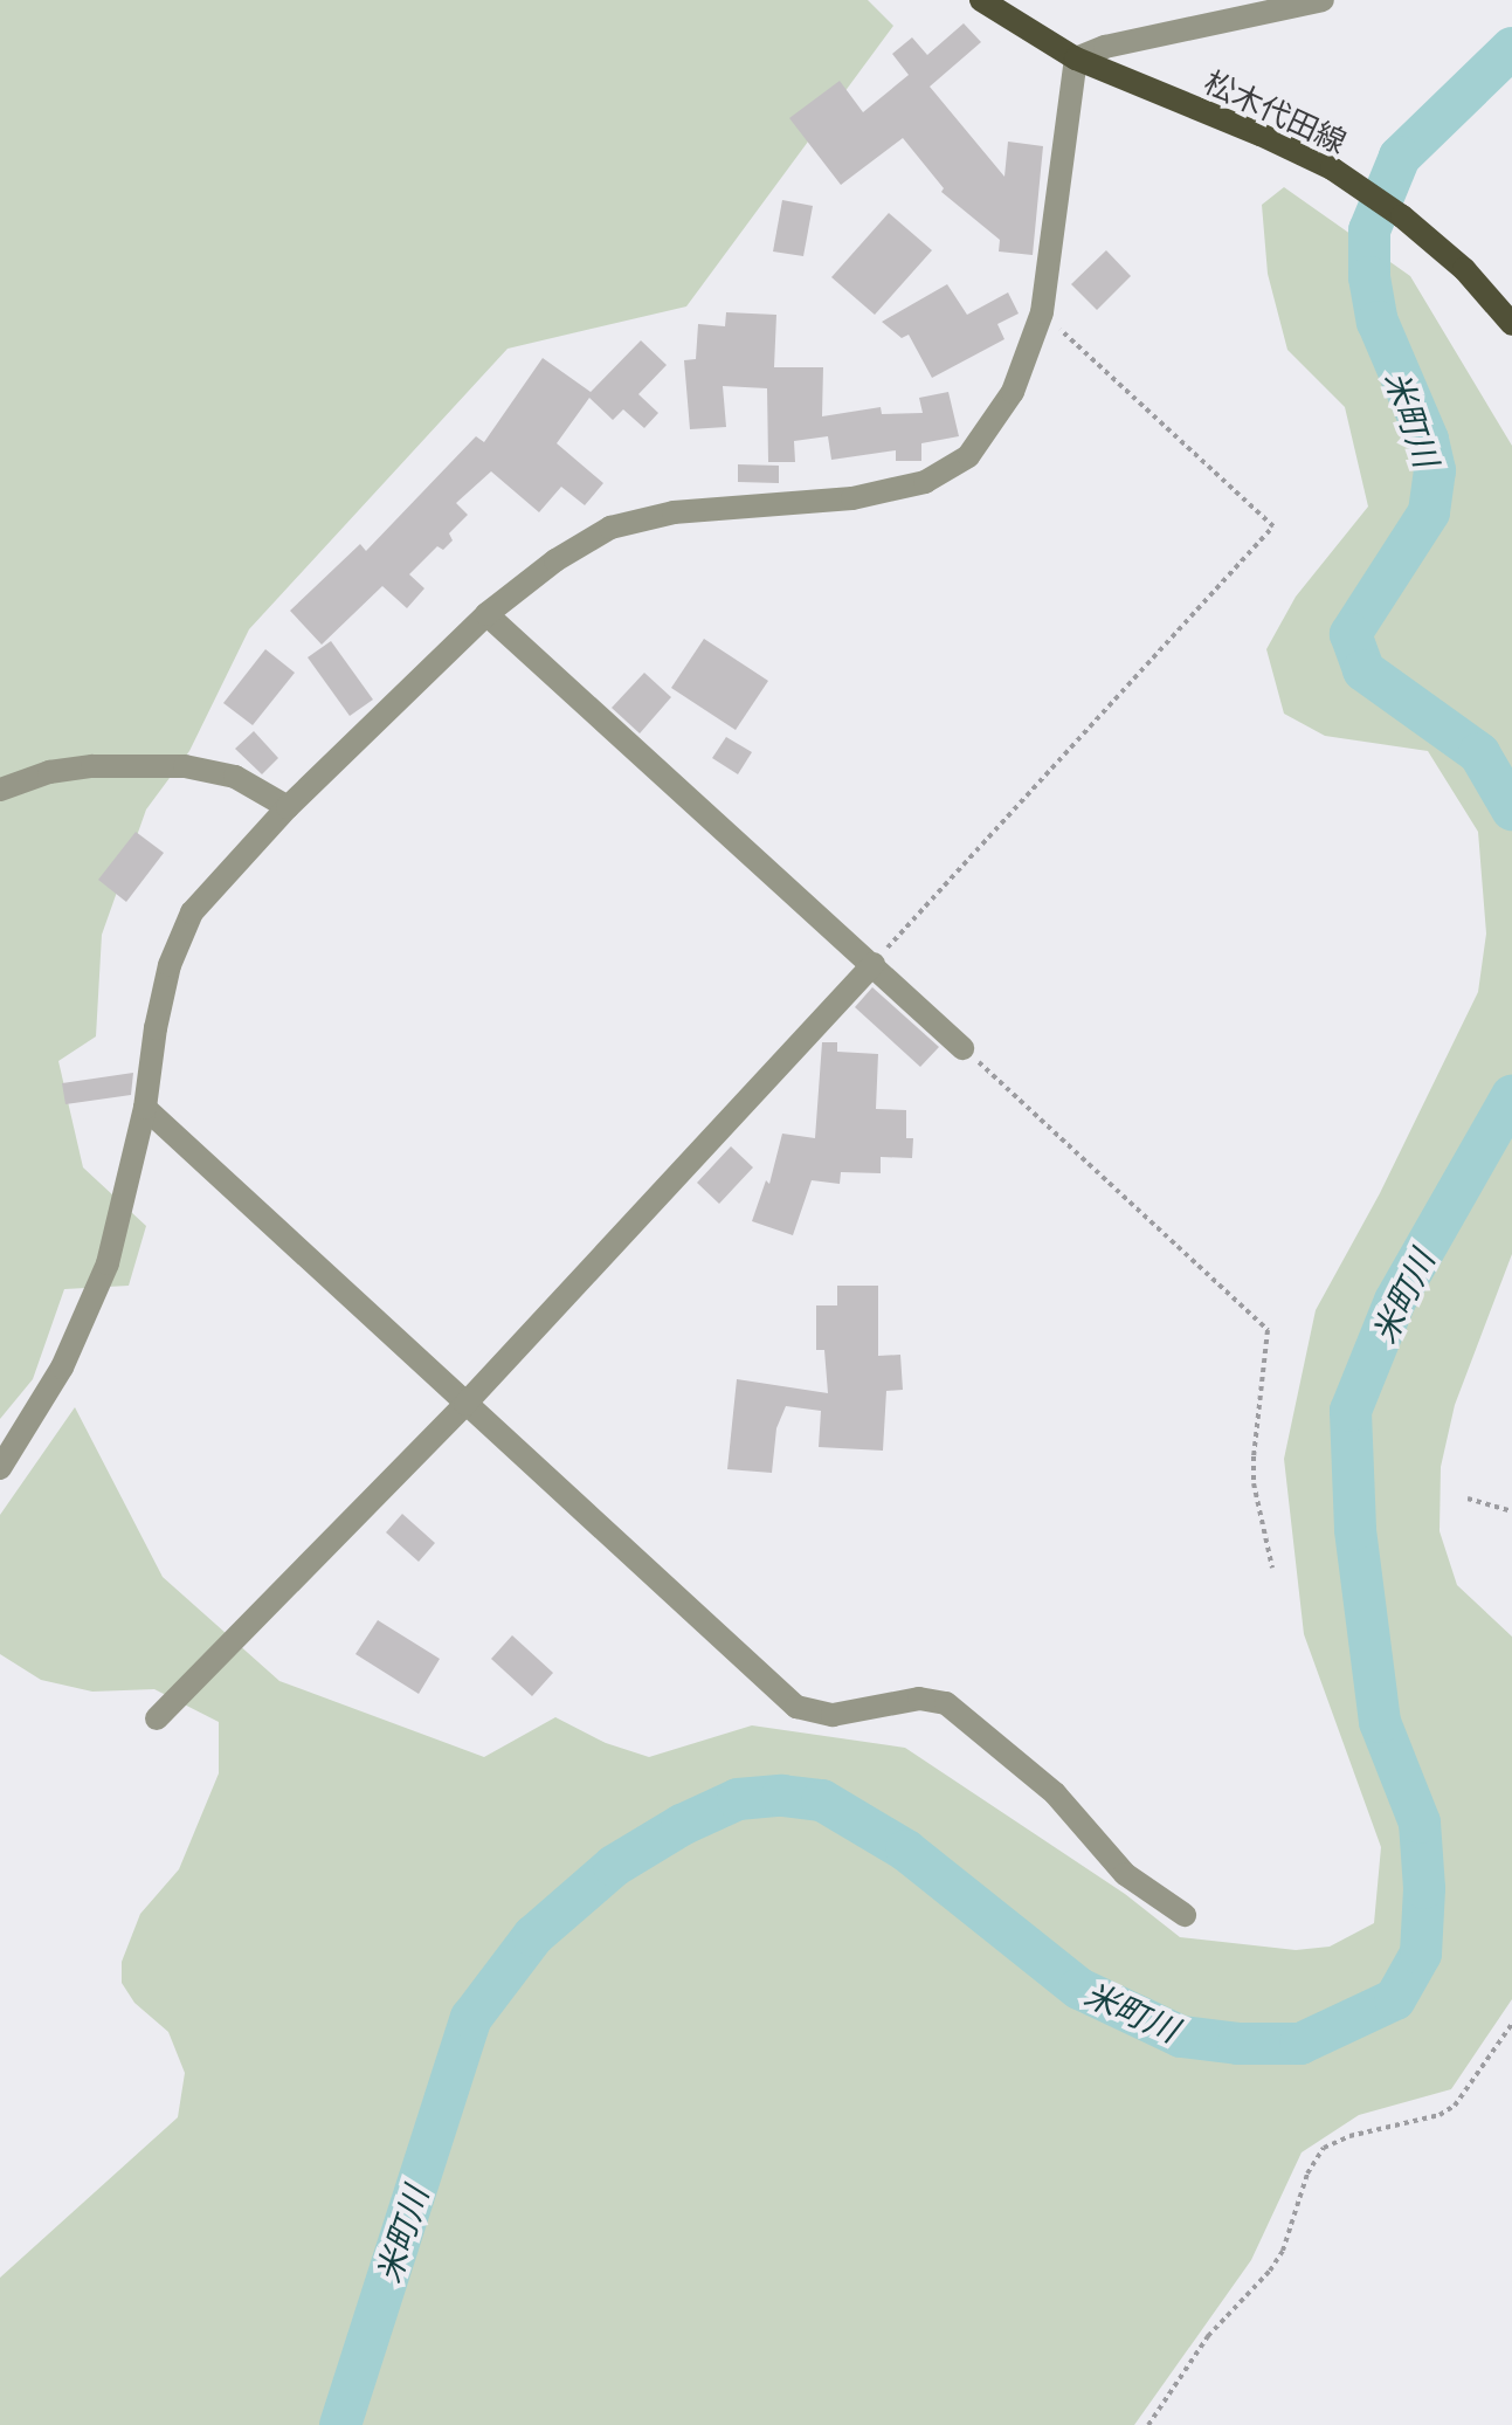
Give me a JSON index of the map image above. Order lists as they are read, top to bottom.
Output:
{
  "streets": {
    "main road": ["松木代田線"]
  },
  "water": ["米町川"]
}
